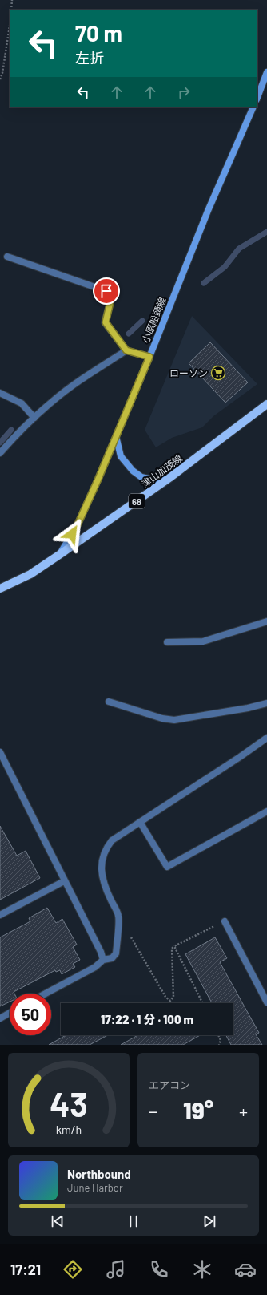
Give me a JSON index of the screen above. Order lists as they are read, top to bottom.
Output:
{
  "streets": {
    "main road": ["小原船頭線", "津山加茂線", "68"]
  },
  "crossings": [
    ["小原船頭線", "津山加茂線"]
  ],
  "places": {
    "supermarket": ["ローソン"]
  },
  "page": {
    "turn": ["70 m", "左折"],
    "limit": "50",
    "trip": "17:22 · 1 分 · 100 m",
    "tile": "エアコン",
    "heat": ["−", "19°", "+"],
    "song": ["Northbound", "June Harbor"],
    "tabs": "17:21",
    "gauge": ["43", "km/h"]
  }
}
